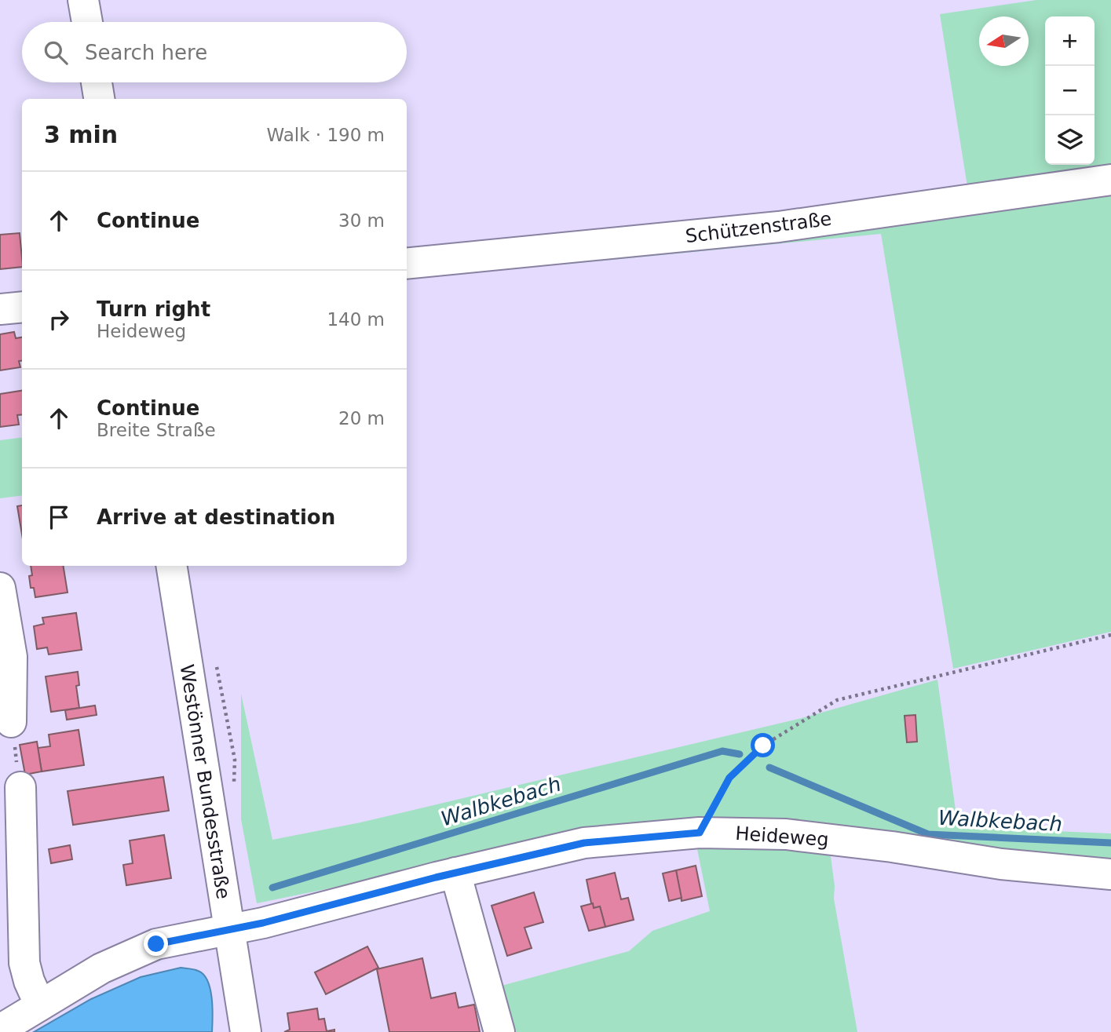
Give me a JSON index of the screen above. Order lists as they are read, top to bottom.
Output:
{
  "streets": {
    "street": ["Schützenstraße", "Westönner Bundesstraße", "Heideweg"]
  },
  "crossings": [
    ["Westönner Bundesstraße", "Heideweg"]
  ],
  "water": ["Walbkebach"],
  "north": "left",
  "page": {
    "map_buttons": ["+", "−"],
    "search": "Search here",
    "heading": ["3 min", "Walk · 190 m"],
    "list": [
      ["Continue", "30 m"],
      ["Turn right", "Heideweg", "140 m"],
      ["Continue", "Breite Straße", "20 m"],
      "Arrive at destination"
    ]
  }
}
